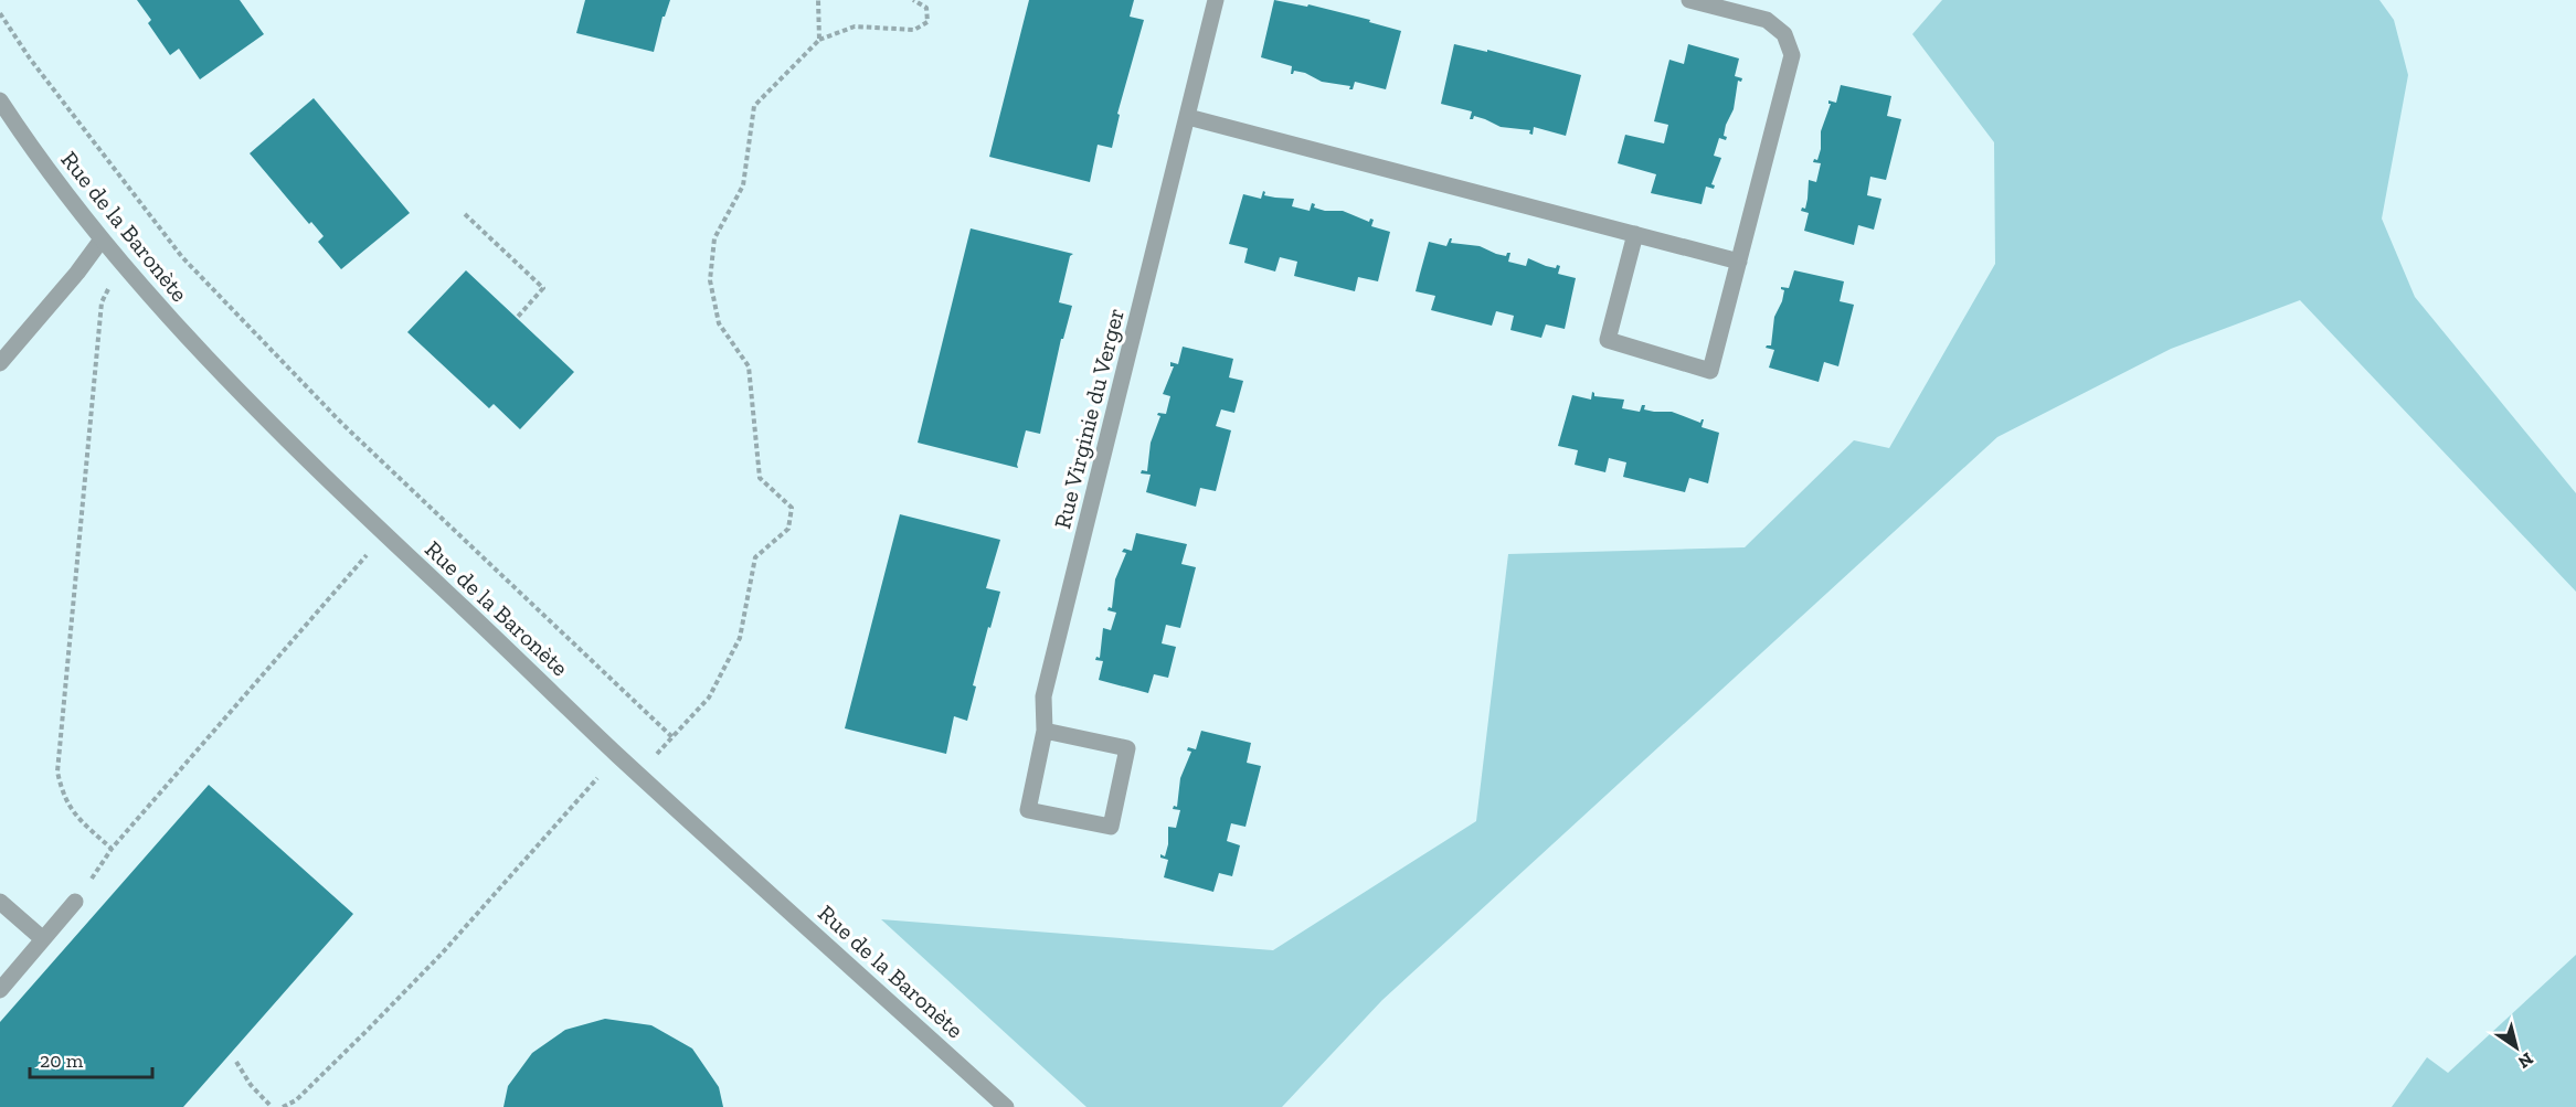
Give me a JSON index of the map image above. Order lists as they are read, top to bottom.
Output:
{
  "streets": {
    "street": ["Rue de la Baronète", "Rue Virginie du Verger"]
  },
  "scale_bar": "20 m",
  "north": "bottom right"
}
